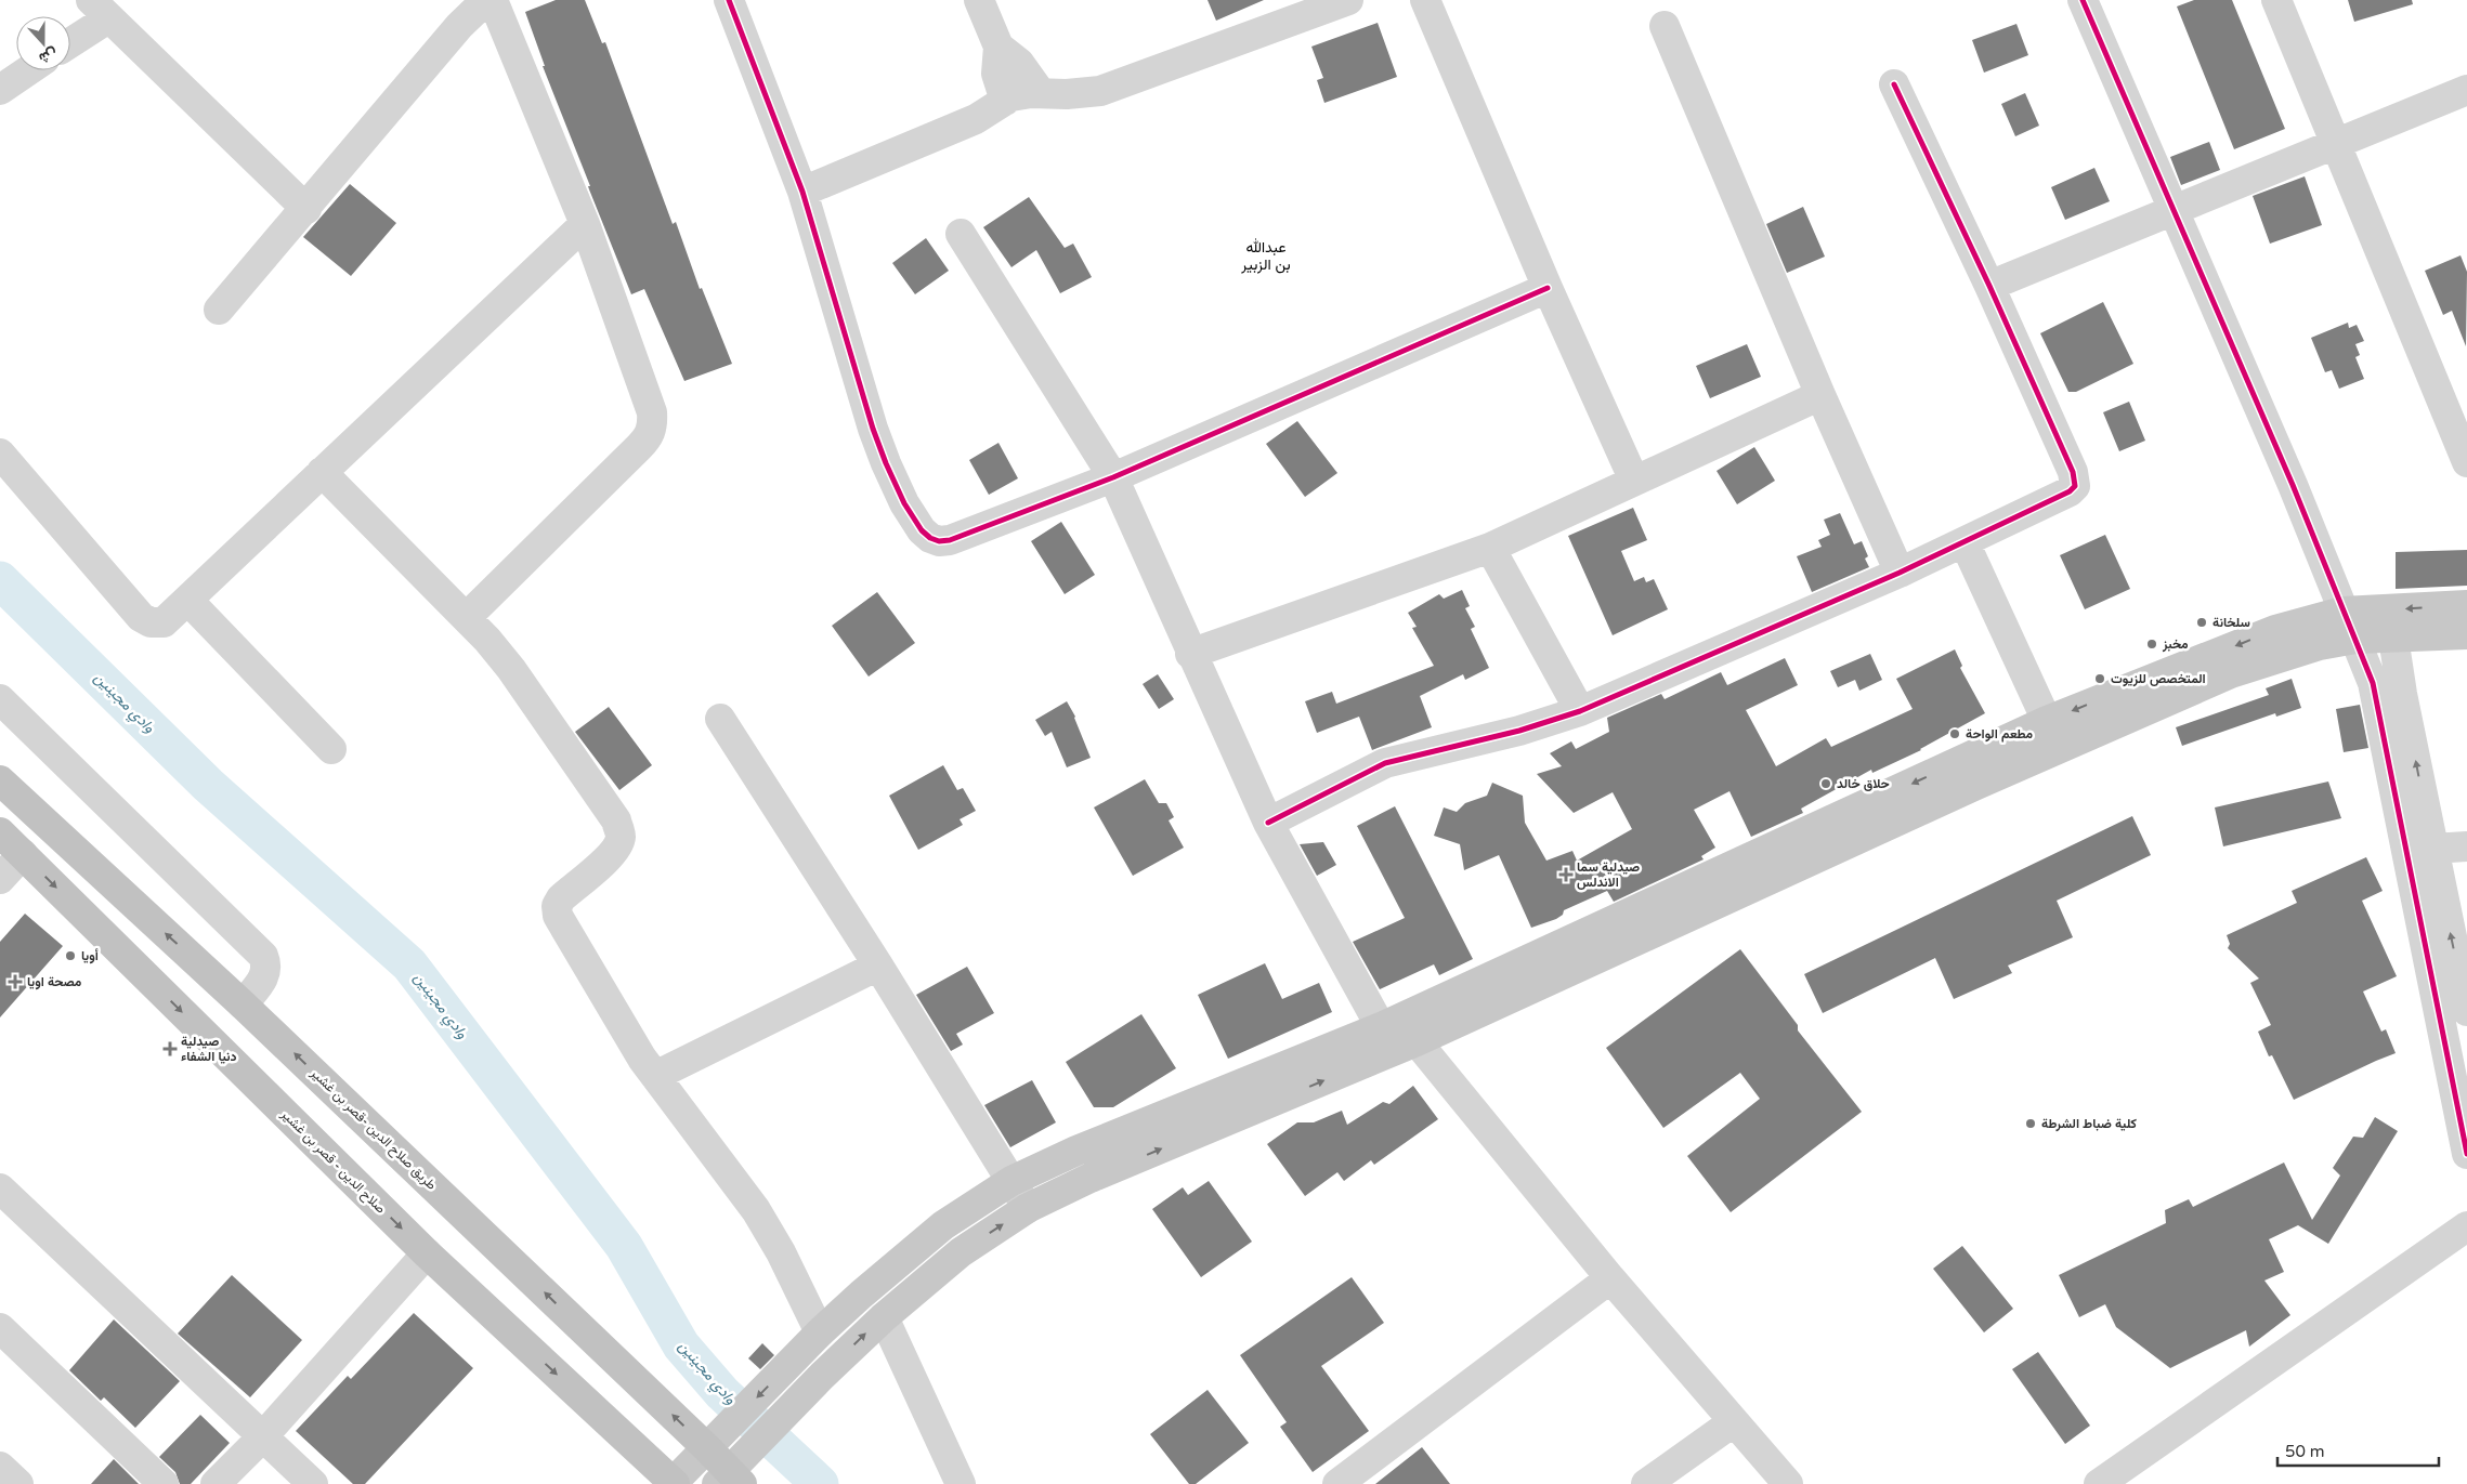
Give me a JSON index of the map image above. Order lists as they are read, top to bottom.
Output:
{
  "streets": {
    "highway": ["طريق صلاح الدين -قصر بن غشير", "صلاح الدين - قصر بن غشير"]
  },
  "one_way": ["طريق صلاح الدين -قصر بن غشير", "صلاح الدين - قصر بن غشير"],
  "districts": ["عبدالله بن الزبير"],
  "water": ["وادي مجينين"],
  "places": {
    "other": [
      "سلخانة",
      "مخبز",
      "المتخصص للزيوت",
      "مطعم الواحة",
      "حلاق خالد",
      "أويا",
      "كلية ضباط الشرطة"
    ],
    "health": ["صيدلية سما الاندلس", "مصحة اويا", "صيدلية دنيا الشفاء"]
  },
  "scale_bar": "50 m",
  "north": "bottom"
}
